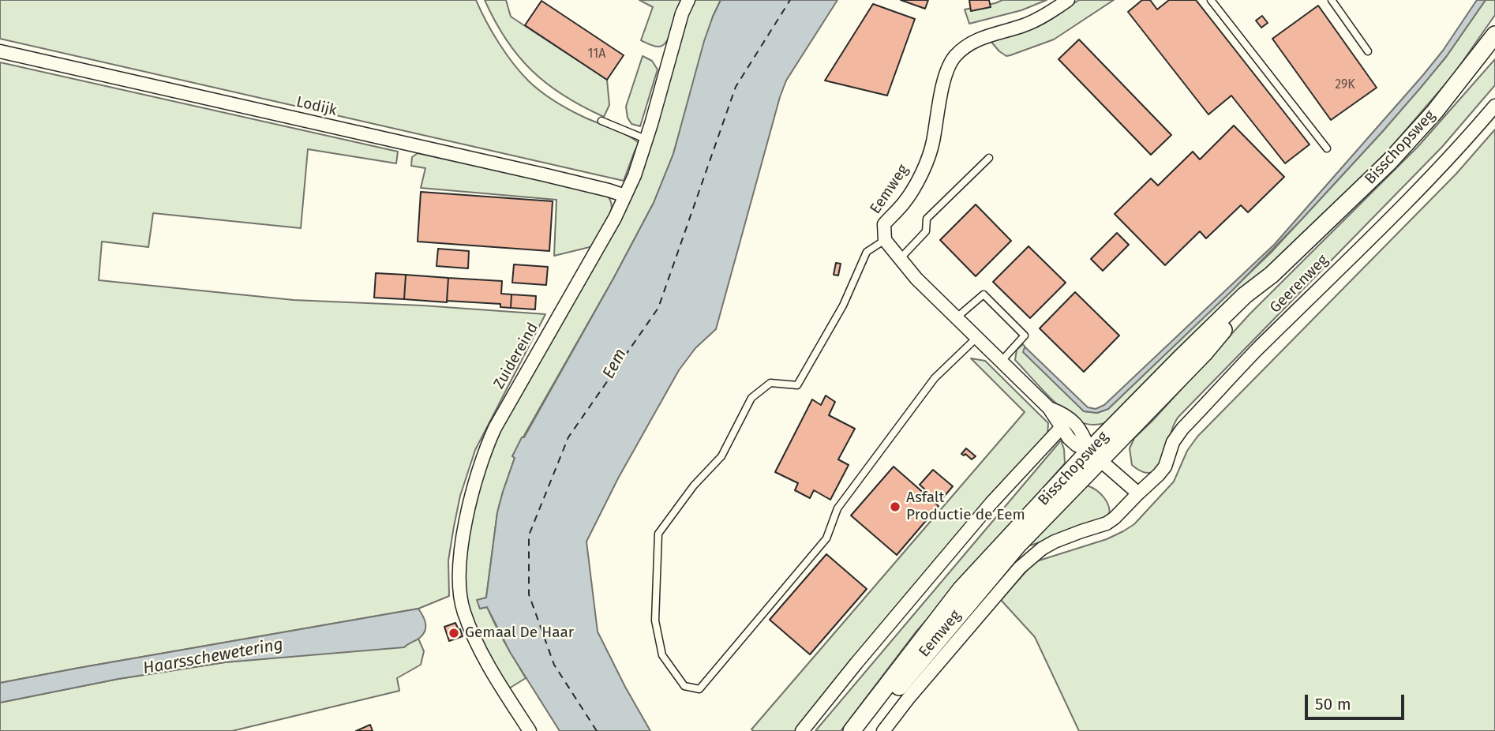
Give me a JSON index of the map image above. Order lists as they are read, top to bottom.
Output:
{
  "streets": {
    "main road": ["Bisschopsweg"],
    "street": [
      "Lodijk",
      "Eemweg",
      "Geerenweg",
      "Zuidereind"
    ]
  },
  "crossings": [
    ["Lodijk", "Zuidereind"],
    ["Eemweg", "Geerenweg"]
  ],
  "water": ["Eem", "Haarsschewetering"],
  "places": ["Asfalt Productie de Eem", "Gemaal De Haar"],
  "house_numbers": ["11A", "29K"],
  "scale_bar": "50 m"
}
